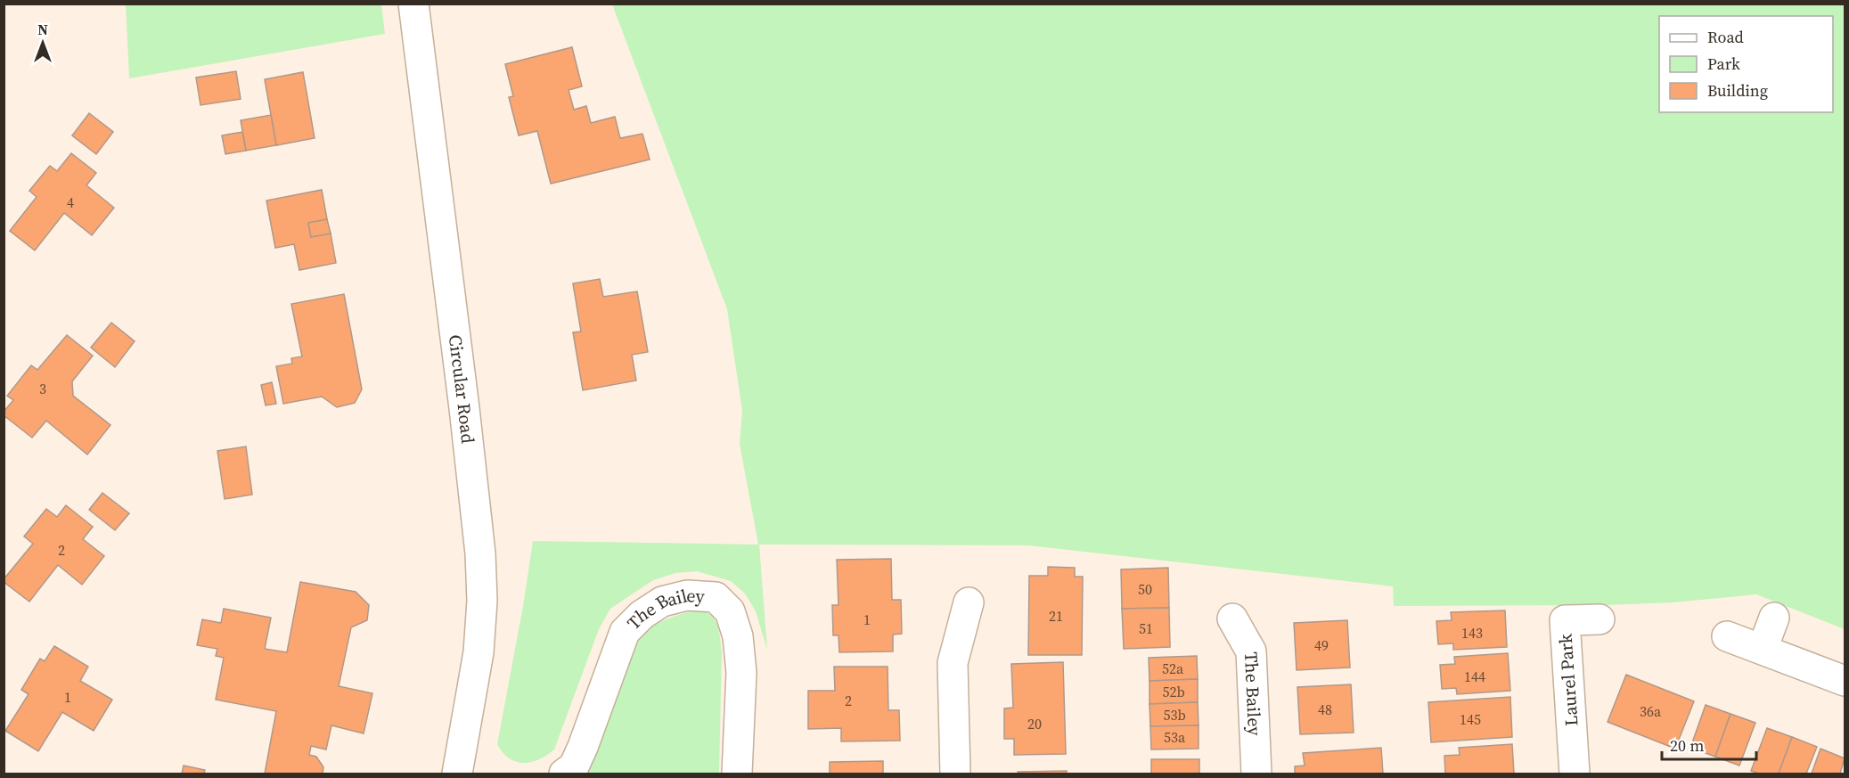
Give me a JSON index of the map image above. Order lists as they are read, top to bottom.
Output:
{
  "streets": {
    "street": ["Circular Road", "The Bailey", "Laurel Park"]
  },
  "house_numbers": [
    "4",
    "3",
    "2",
    "50",
    "21",
    "1",
    "51",
    "143",
    "49",
    "52a",
    "144",
    "52b",
    "1",
    "2",
    "48",
    "36a",
    "53b",
    "145",
    "20",
    "53a"
  ],
  "legend": ["Road", "Park", "Building"],
  "scale_bar": "20 m",
  "north": "top"
}
